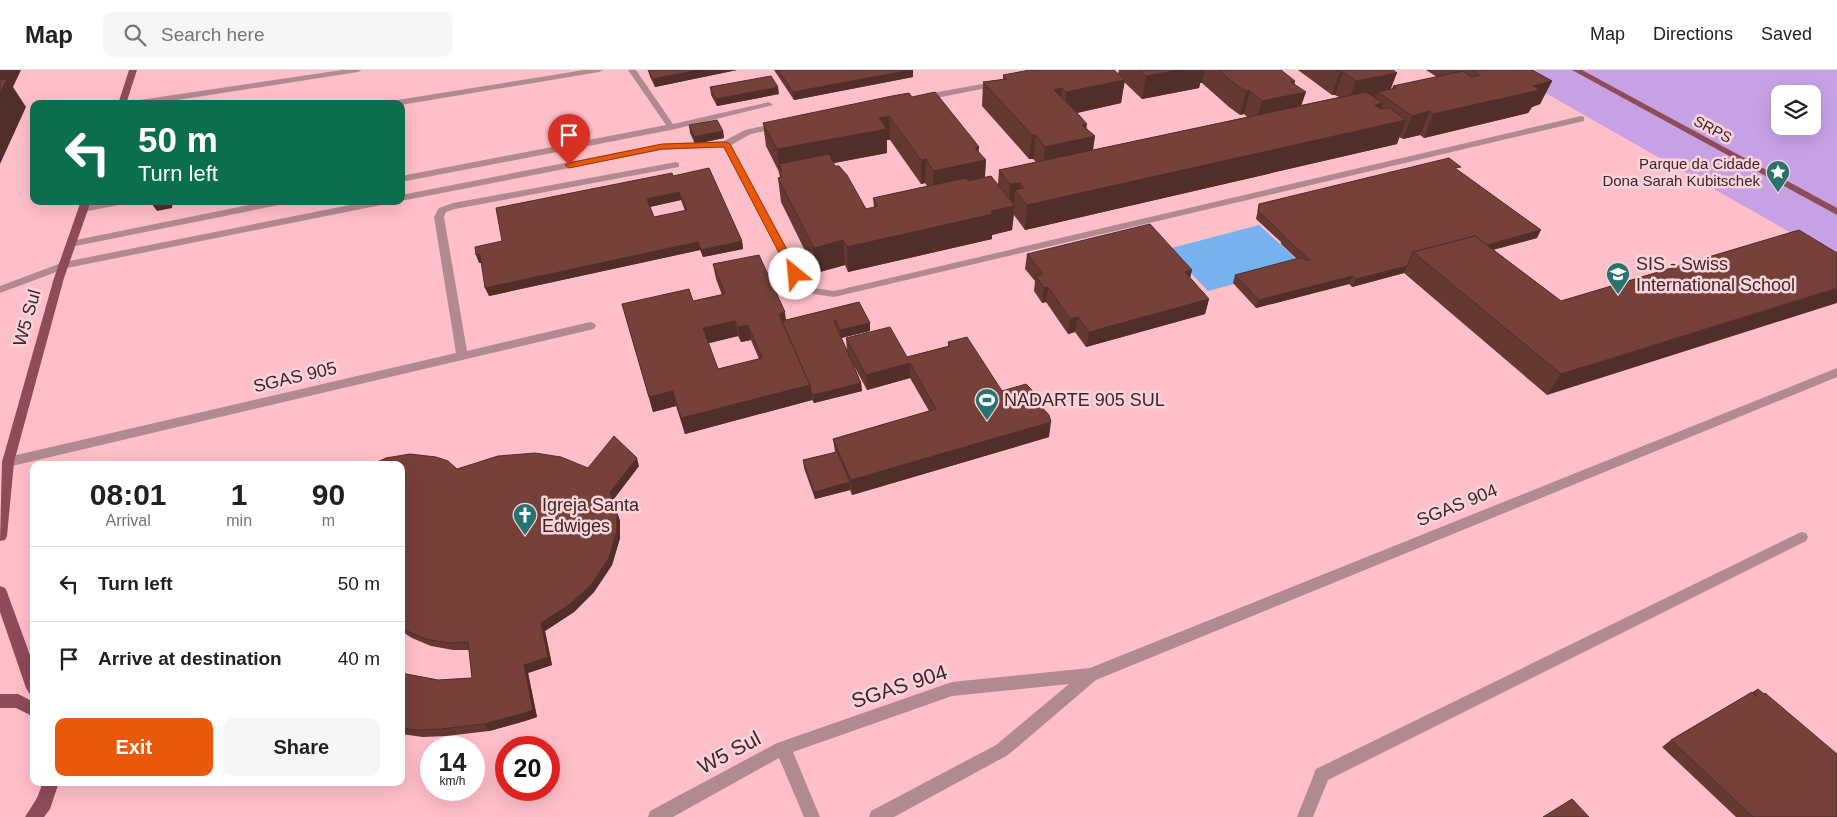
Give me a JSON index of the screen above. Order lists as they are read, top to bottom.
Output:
{
  "streets": {
    "main road": ["SRPS", "W5 Sul"],
    "street": ["SGAS 905", "SGAS 904"]
  },
  "crossings": [
    ["W5 Sul", "SGAS 905"],
    ["W5 Sul", "SGAS 904"]
  ],
  "places": {
    "place": ["Parque da Cidade Dona Sarah Kubitschek"],
    "school or university": ["SIS - Swiss International School"],
    "sports": ["NADARTE 905 SUL"],
    "church": ["Igreja Santa Edwiges"]
  },
  "page": {
    "header": "Map",
    "search": "Search here",
    "nav": ["Map", "Directions", "Saved"],
    "turn": ["50 m", "Turn left"],
    "eta": [
      "08:01",
      "Arrival",
      "1",
      "min",
      "90",
      "m"
    ],
    "list": [
      {
        "name": "Turn left",
        "value": "50 m"
      },
      {
        "name": "Arrive at destination",
        "value": "40 m"
      }
    ],
    "buttons": ["Exit", "Share"],
    "speed": "14 km/h",
    "limit": "20"
  }
}
